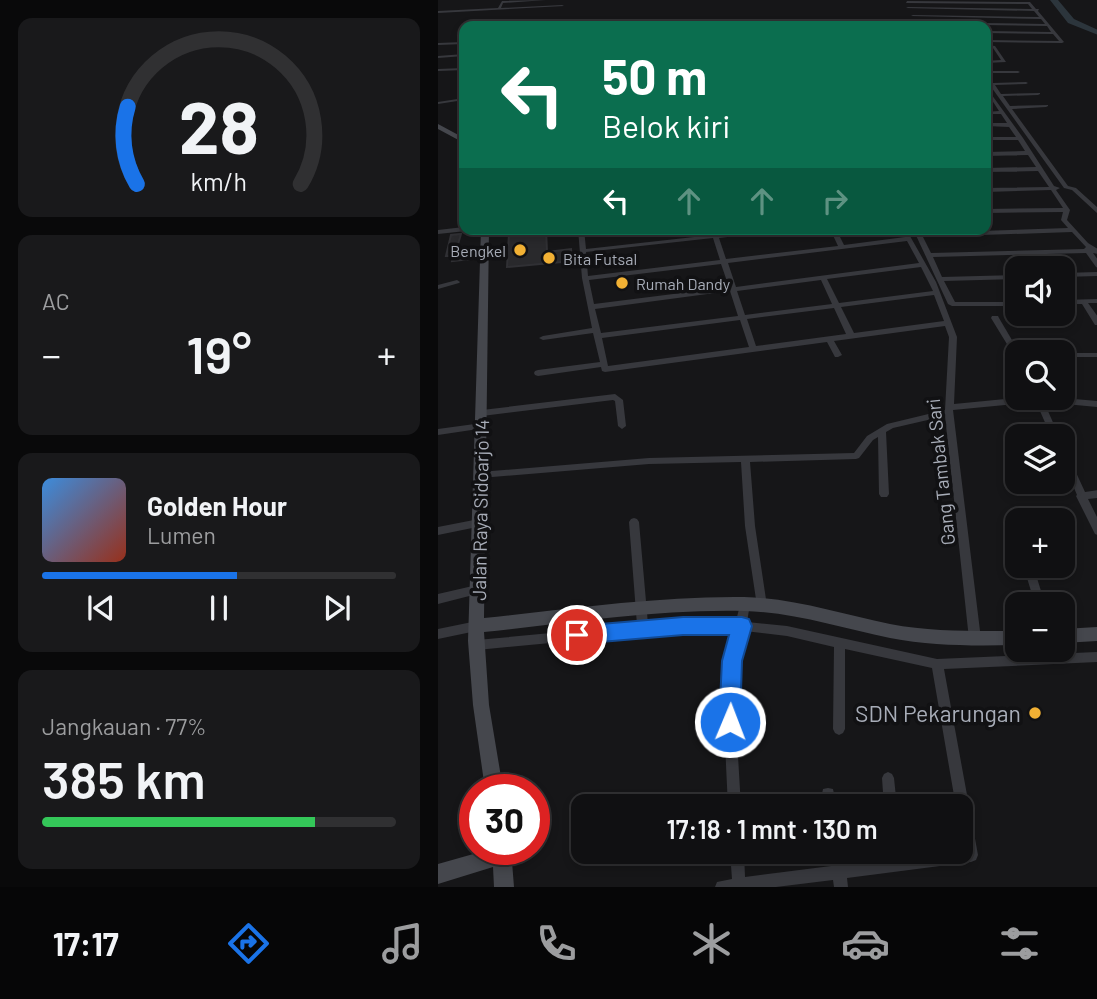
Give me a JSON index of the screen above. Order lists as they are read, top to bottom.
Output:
{
  "streets": {
    "main road": ["Jalan Raya Sidoarjo 14"],
    "street": ["Gang Tambak Sari"]
  },
  "places": [
    "Bengkel",
    "Bita Futsal",
    "Rumah Dandy",
    "SDN Pekarungan"
  ],
  "page": {
    "turn": ["50 m", "Belok kiri"],
    "tile": [
      "AC",
      ["Jangkauan · 77%", "385 km"]
    ],
    "map_buttons": ["+", "−"],
    "heat": ["−", "19°", "+"],
    "song": ["Golden Hour", "Lumen"],
    "limit": "30",
    "trip": "17:18 · 1 mnt · 130 m",
    "tabs": "17:17",
    "gauge": ["28", "km/h"]
  }
}
